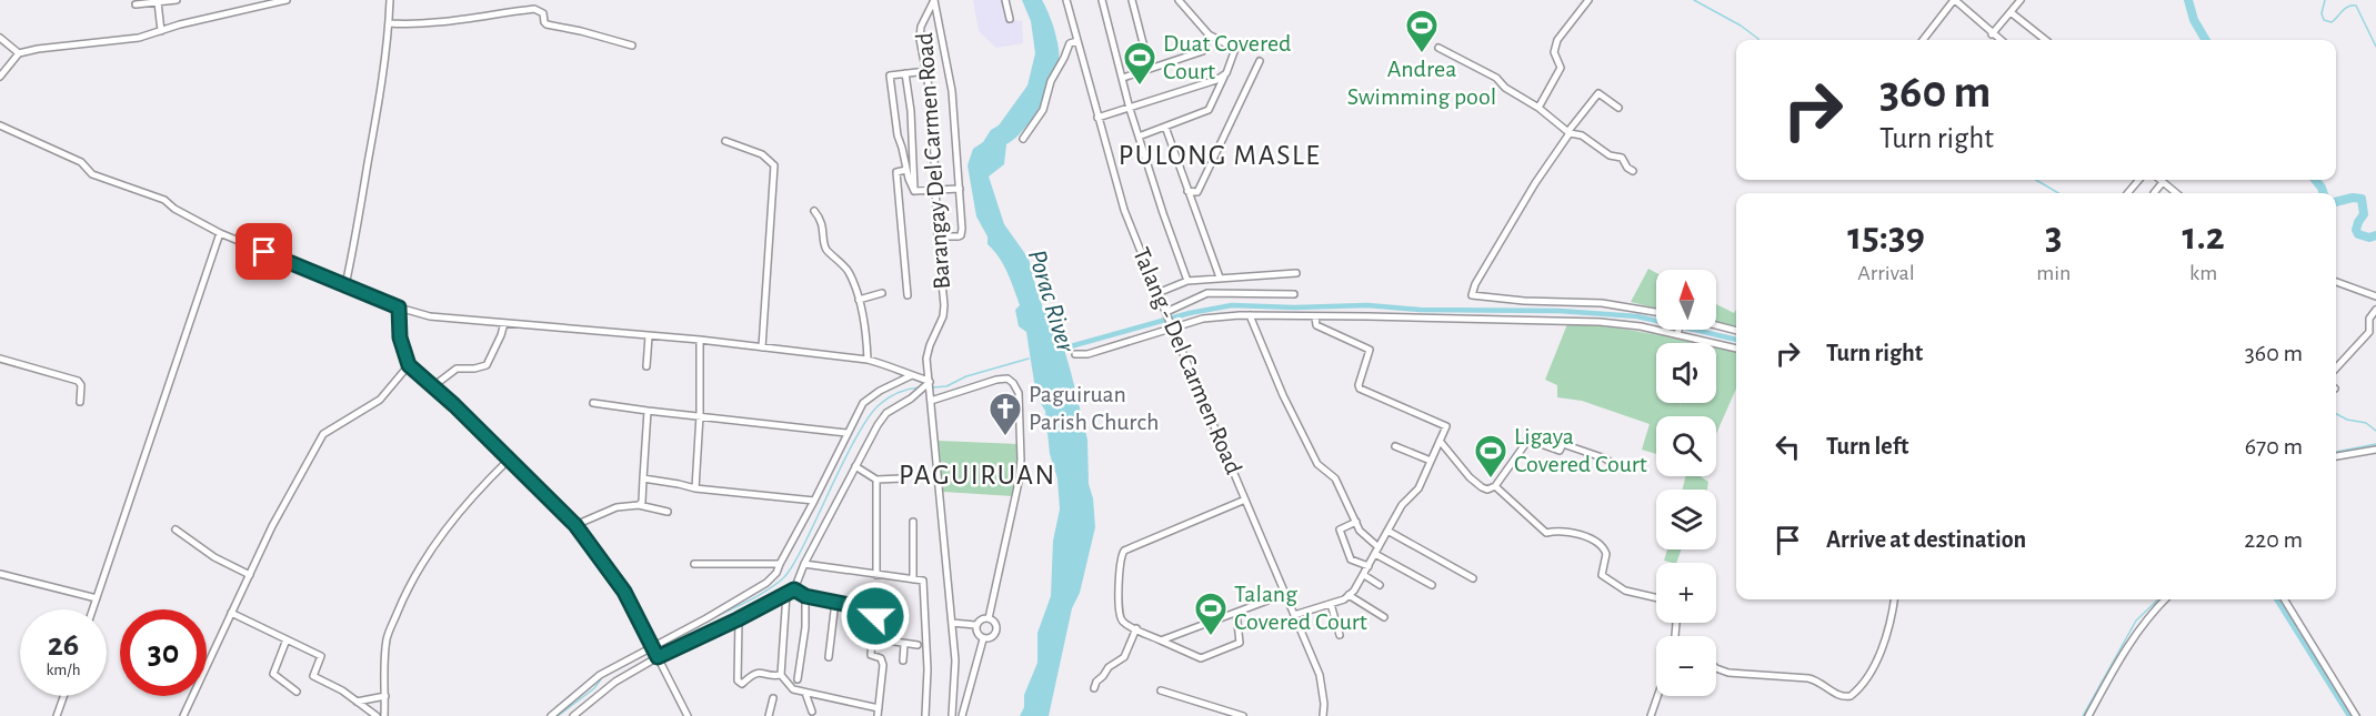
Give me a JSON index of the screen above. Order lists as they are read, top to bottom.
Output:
{
  "streets": {
    "street": ["Barangay Del Carmen Road", "Talang - Del Carmen Road"]
  },
  "districts": ["PULONG MASLE", "PAGUIRUAN"],
  "water": ["Porac River"],
  "places": {
    "sports": [
      "Andrea Swimming pool",
      "Duat Covered Court",
      "Ligaya Covered Court",
      "Talang Covered Court"
    ],
    "church": ["Paguiruan Parish Church"]
  },
  "north": "top",
  "page": {
    "turn": ["360 m", "Turn right"],
    "eta": [
      "15:39",
      "Arrival",
      "3",
      "min",
      "1.2",
      "km"
    ],
    "map_buttons": ["+", "−"],
    "list": [
      {
        "name": "Turn right",
        "value": "360 m"
      },
      {
        "name": "Turn left",
        "value": "670 m"
      },
      {
        "name": "Arrive at destination",
        "value": "220 m"
      }
    ],
    "speed": "26 km/h",
    "limit": "30"
  }
}
